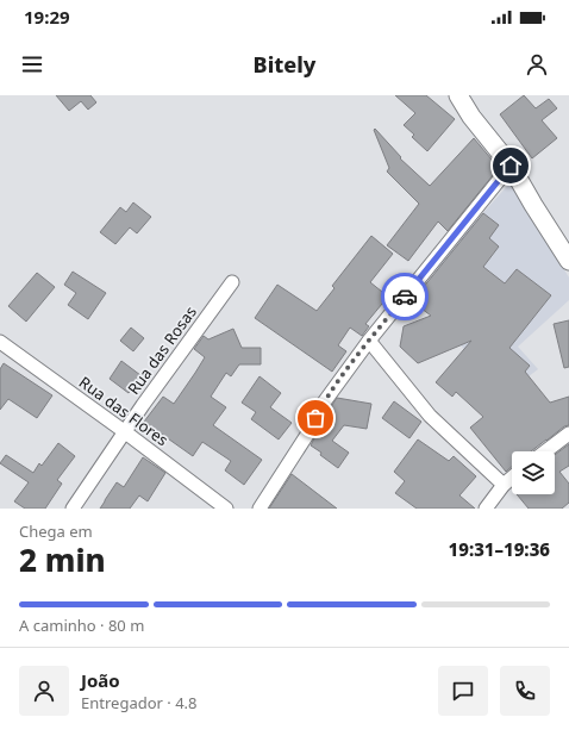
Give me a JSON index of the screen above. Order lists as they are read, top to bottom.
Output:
{
  "streets": {
    "street": ["Rua das Rosas", "Rua das Flores"]
  },
  "crossings": [
    ["Rua das Rosas", "Rua das Flores"]
  ],
  "page": {
    "status": "19:29",
    "header": "Bitely",
    "heading": ["2 min", "Chega em", "19:31–19:36"],
    "panel": ["João", "Entregador · 4.8"],
    "bar": "A caminho · 80 m"
  }
}
